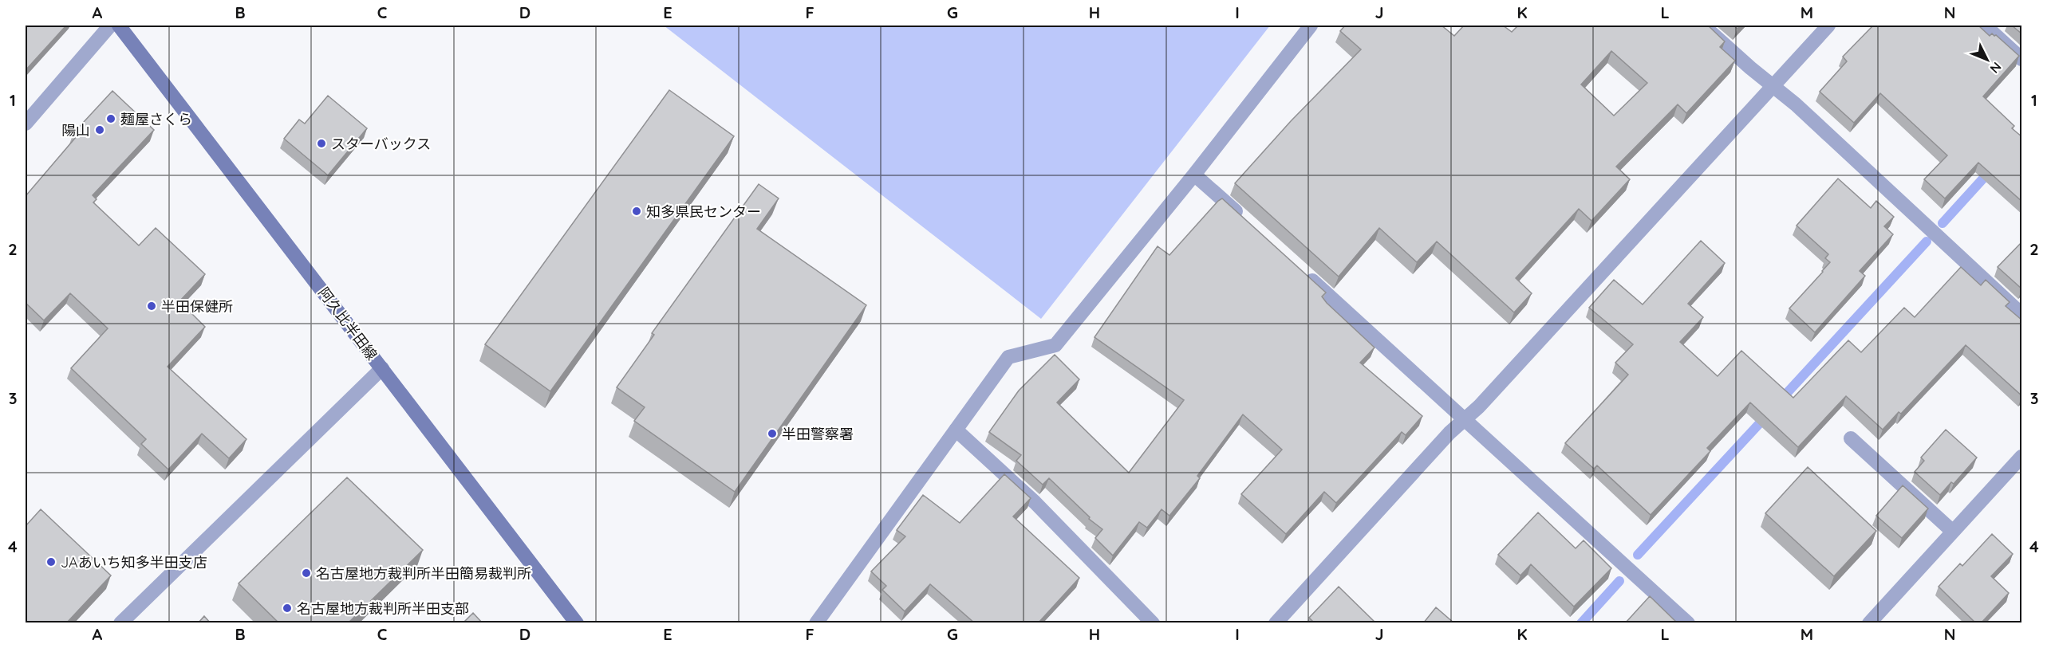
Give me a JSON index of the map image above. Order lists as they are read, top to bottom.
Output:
{
  "streets": {
    "main road": ["阿久比半田線"]
  },
  "places": [
    "麺屋さくら",
    "陽山",
    "スターバックス",
    "知多県民センター",
    "半田保健所",
    "半田警察署",
    "JAあいち知多半田支店",
    "名古屋地方裁判所半田簡易裁判所",
    "名古屋地方裁判所半田支部"
  ],
  "north": "bottom right",
  "grid": {
    "columns": [
      "A",
      "B",
      "C",
      "D",
      "E",
      "F",
      "G",
      "H",
      "I",
      "J",
      "K",
      "L",
      "M",
      "N"
    ],
    "rows": [
      "1",
      "2",
      "3",
      "4"
    ]
  }
}
